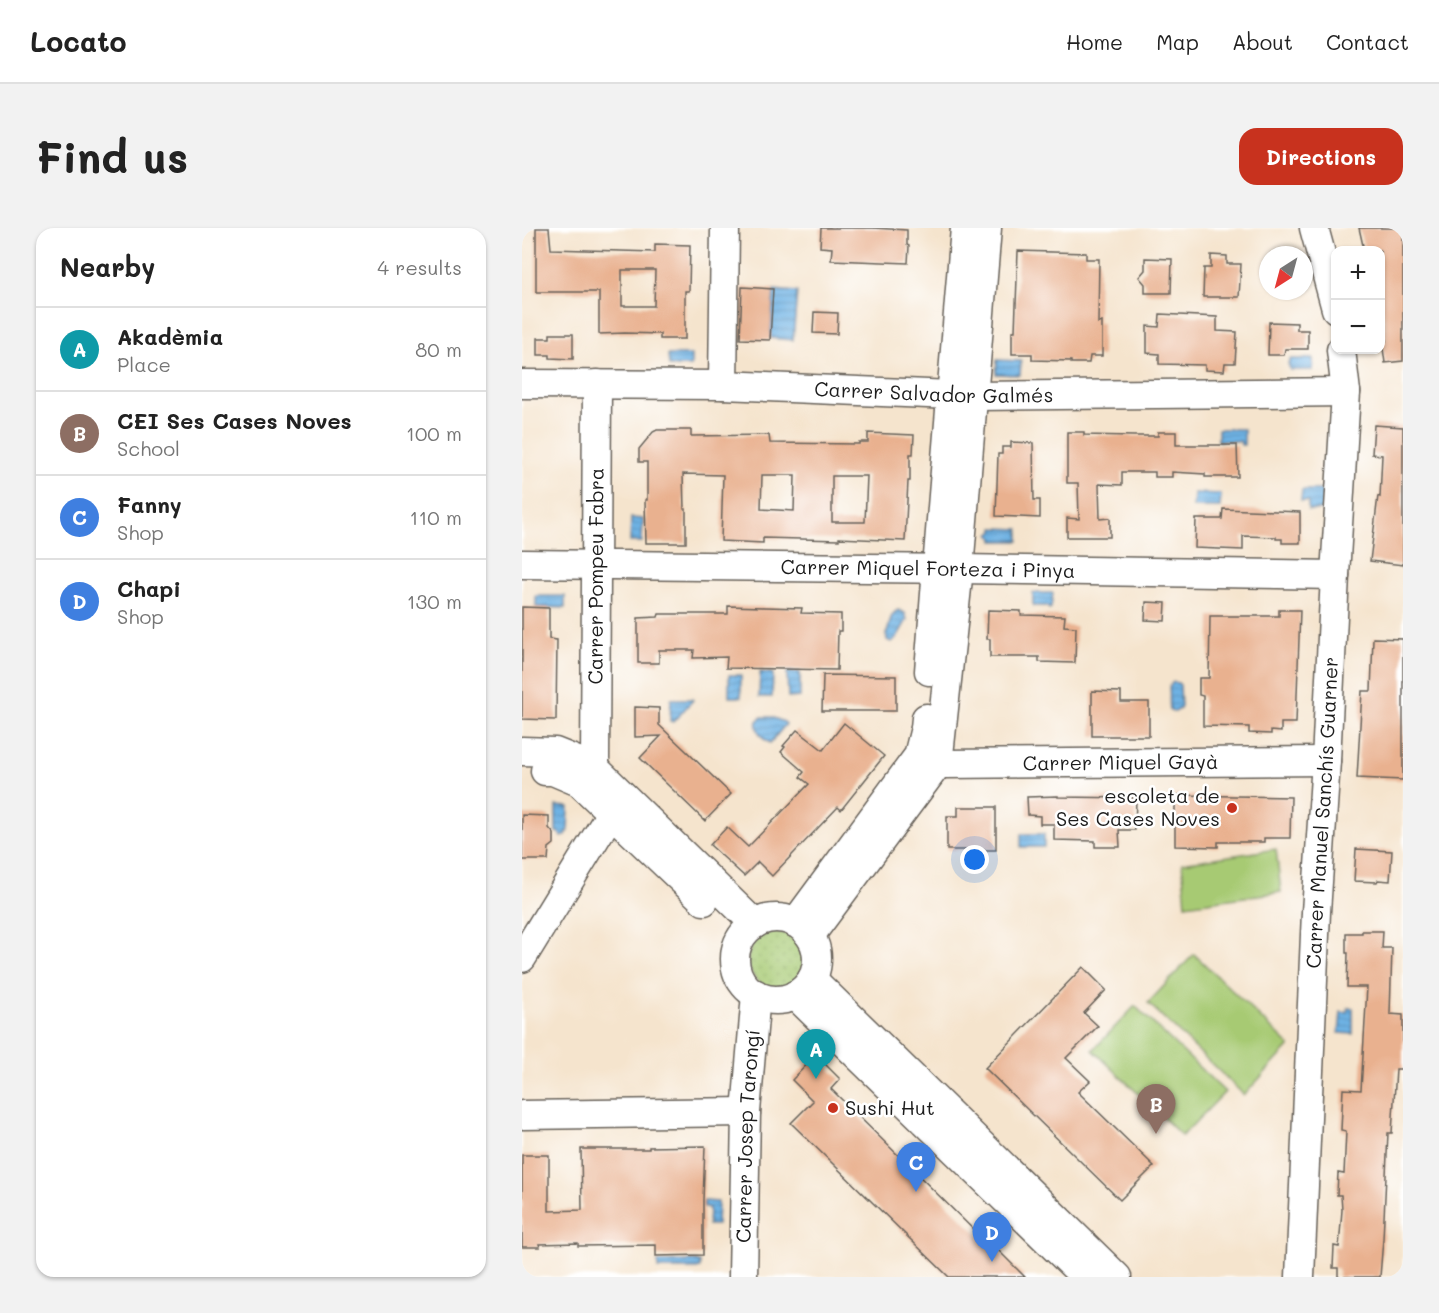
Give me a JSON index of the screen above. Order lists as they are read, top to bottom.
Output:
{
  "streets": {
    "street": [
      "Carrer Salvador Galmés",
      "Carrer Miquel Forteza i Pinya",
      "Carrer Pompeu Fabra",
      "Carrer Miquel Gayà",
      "Carrer Manuel Sanchís Guarner",
      "Carrer Josep Tarongí"
    ]
  },
  "crossings": [
    ["Carrer Salvador Galmés", "Carrer Pompeu Fabra"],
    ["Carrer Salvador Galmés", "Carrer Manuel Sanchís Guarner"],
    ["Carrer Miquel Forteza i Pinya", "Carrer Pompeu Fabra"],
    ["Carrer Miquel Forteza i Pinya", "Carrer Manuel Sanchís Guarner"],
    ["Carrer Miquel Gayà", "Carrer Manuel Sanchís Guarner"]
  ],
  "places": ["escoleta de Ses Cases Noves", "Sushi Hut"],
  "north": "bottom left",
  "page": {
    "header": "Locato",
    "nav": [
      "Home",
      "Map",
      "About",
      "Contact"
    ],
    "buttons": "Directions",
    "title": "Find us",
    "heading": ["Nearby", "4 results"],
    "map_buttons": ["+", "−"],
    "list": [
      {
        "mark": "A",
        "name": "Akadèmia",
        "note": "Place",
        "value": "80 m"
      },
      {
        "mark": "B",
        "name": "CEI Ses Cases Noves",
        "note": "School",
        "value": "100 m"
      },
      {
        "mark": "C",
        "name": "Fanny",
        "note": "Shop",
        "value": "110 m"
      },
      {
        "mark": "D",
        "name": "Chapi",
        "note": "Shop",
        "value": "130 m"
      }
    ],
    "pins": [
      "A",
      "B",
      "C",
      "D"
    ]
  }
}
